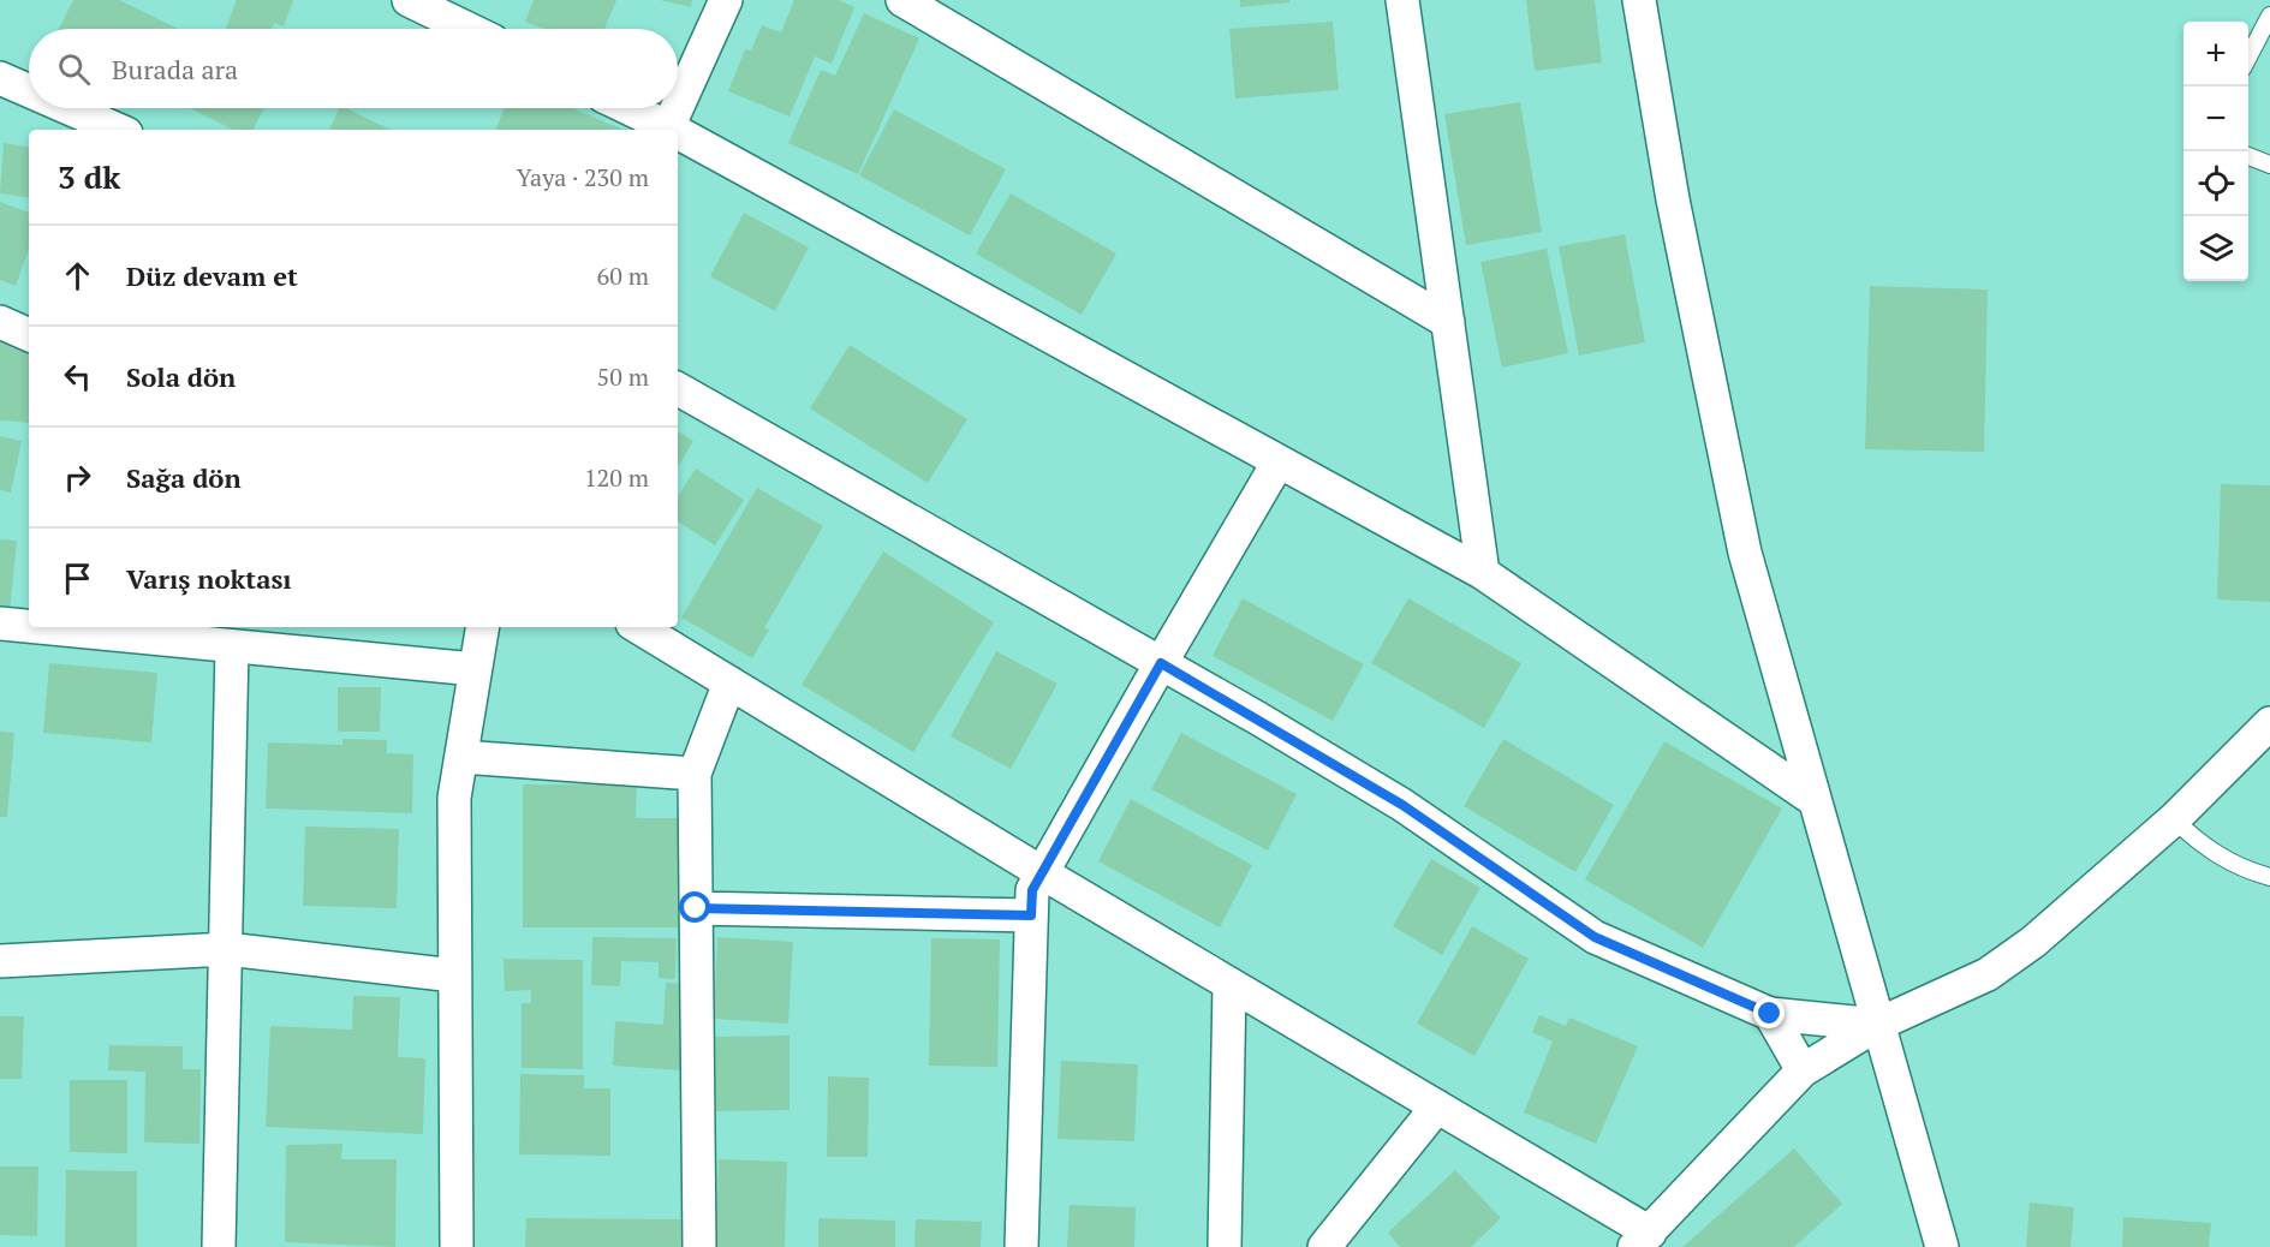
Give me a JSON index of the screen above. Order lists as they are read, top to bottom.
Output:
{
  "page": {
    "map_buttons": ["+", "−"],
    "search": "Burada ara",
    "heading": ["3 dk", "Yaya · 230 m"],
    "list": [
      ["Düz devam et", "60 m"],
      ["Sola dön", "50 m"],
      ["Sağa dön", "120 m"],
      "Varış noktası"
    ]
  }
}
